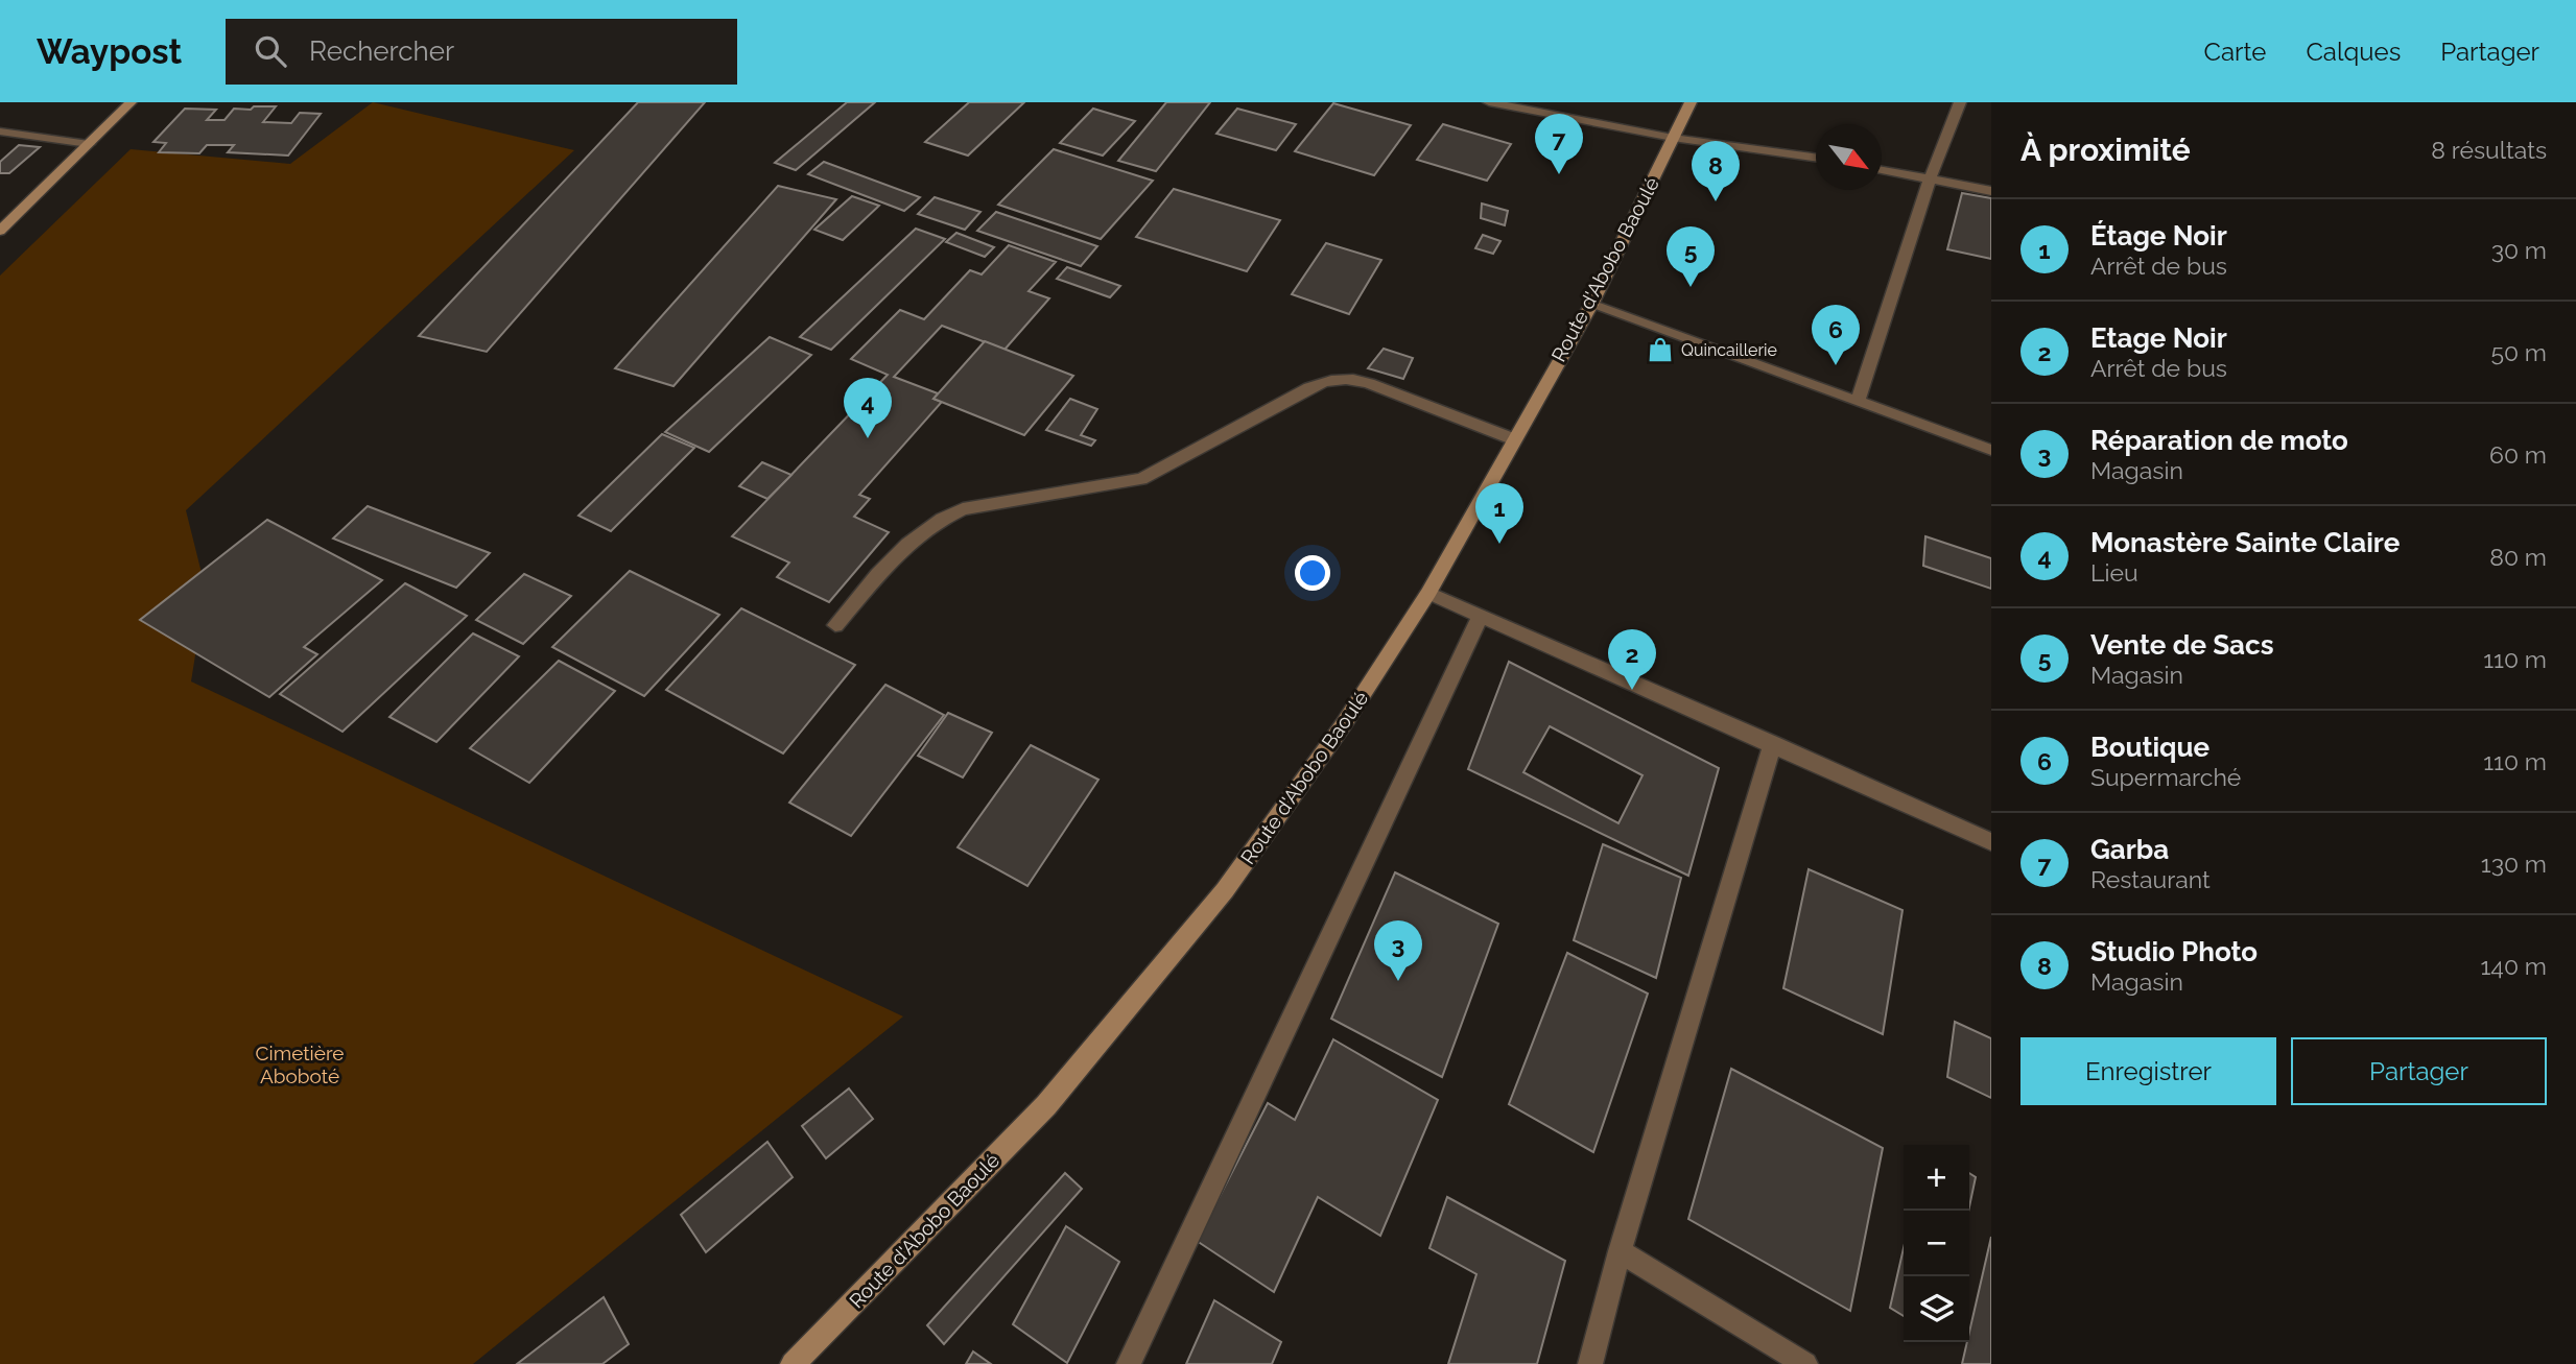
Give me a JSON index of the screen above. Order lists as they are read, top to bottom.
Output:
{
  "streets": {
    "main road": ["Route d'Abobo Baoulé"]
  },
  "parks": ["Cimetière Aboboté"],
  "places": {
    "shop": ["Quincaillerie"]
  },
  "north": "bottom right",
  "page": {
    "header": "Waypost",
    "search": "Rechercher",
    "nav": ["Carte", "Calques", "Partager"],
    "heading": ["À proximité", "8 résultats"],
    "pins": [
      "7",
      "8",
      "5",
      "6",
      "4",
      "1",
      "2",
      "3"
    ],
    "list": [
      {
        "mark": "1",
        "name": "Étage Noir",
        "note": "Arrêt de bus",
        "value": "30 m"
      },
      {
        "mark": "2",
        "name": "Etage Noir",
        "note": "Arrêt de bus",
        "value": "50 m"
      },
      {
        "mark": "3",
        "name": "Réparation de moto",
        "note": "Magasin",
        "value": "60 m"
      },
      {
        "mark": "4",
        "name": "Monastère Sainte Claire",
        "note": "Lieu",
        "value": "80 m"
      },
      {
        "mark": "5",
        "name": "Vente de Sacs",
        "note": "Magasin",
        "value": "110 m"
      },
      {
        "mark": "6",
        "name": "Boutique",
        "note": "Supermarché",
        "value": "110 m"
      },
      {
        "mark": "7",
        "name": "Garba",
        "note": "Restaurant",
        "value": "130 m"
      },
      {
        "mark": "8",
        "name": "Studio Photo",
        "note": "Magasin",
        "value": "140 m"
      }
    ],
    "buttons": ["Enregistrer", "Partager"],
    "map_buttons": ["+", "−"]
  }
}
